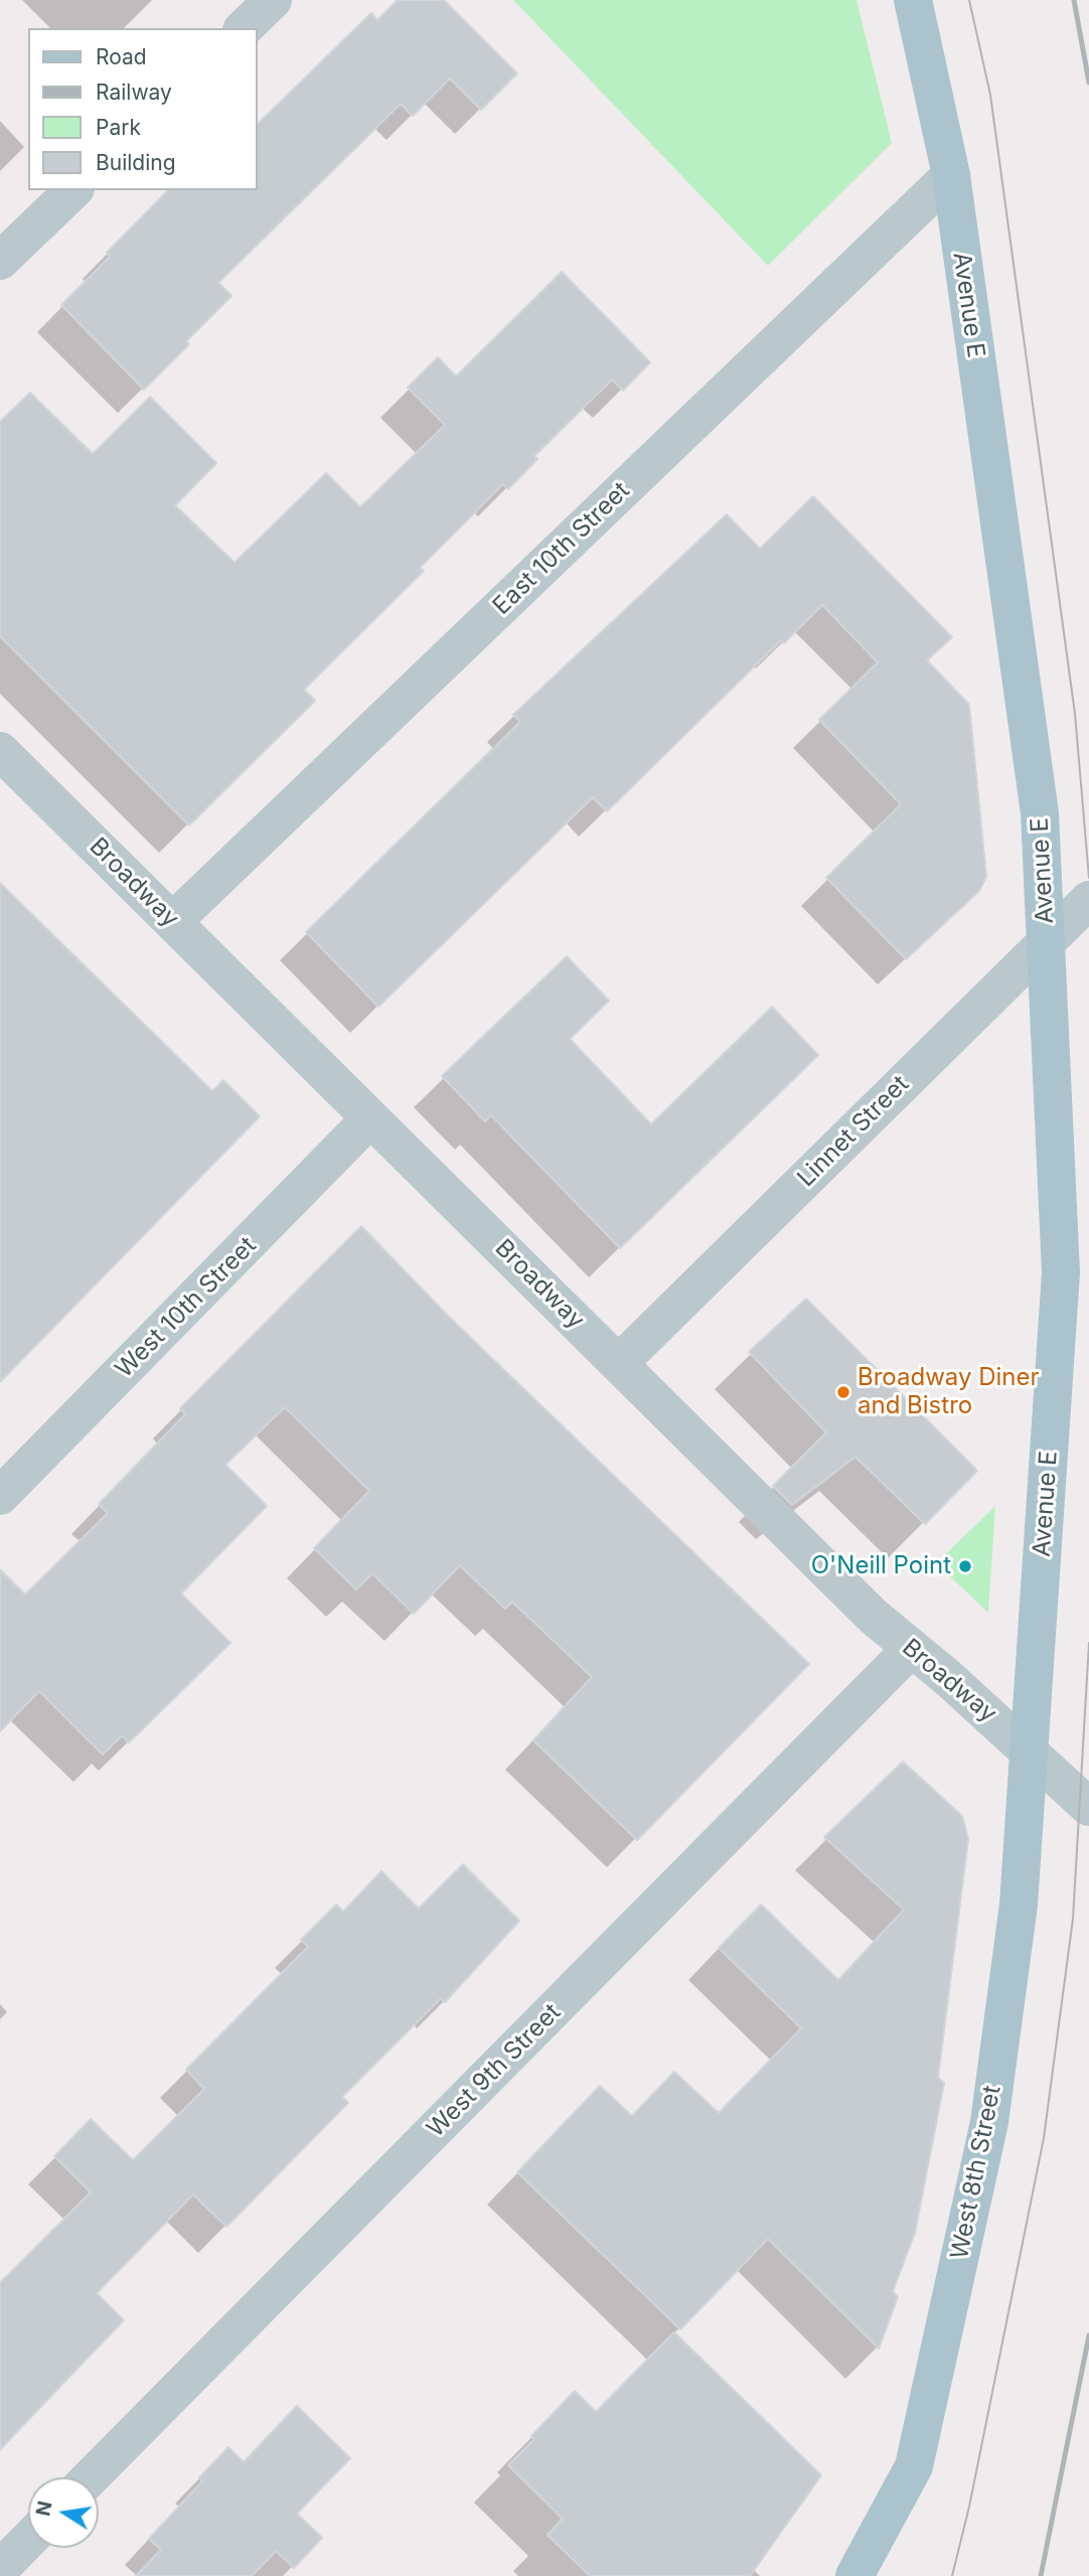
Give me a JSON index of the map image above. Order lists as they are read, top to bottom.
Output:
{
  "streets": {
    "main road": ["Avenue E", "West 8th Street"],
    "street": [
      "East 10th Street",
      "Broadway",
      "Linnet Street",
      "West 10th Street",
      "West 9th Street"
    ]
  },
  "crossings": [
    ["Avenue E", "East 10th Street"],
    ["Avenue E", "Broadway"],
    ["Avenue E", "Linnet Street"],
    ["Avenue E", "West 8th Street"],
    ["East 10th Street", "Broadway"],
    ["Broadway", "Linnet Street"],
    ["Broadway", "West 10th Street"],
    ["Broadway", "West 9th Street"],
    ["Broadway", "West 8th Street"]
  ],
  "places": ["Broadway Diner and Bistro", "O'Neill Point"],
  "legend": [
    "Road",
    "Railway",
    "Park",
    "Building"
  ],
  "north": "left"
}
